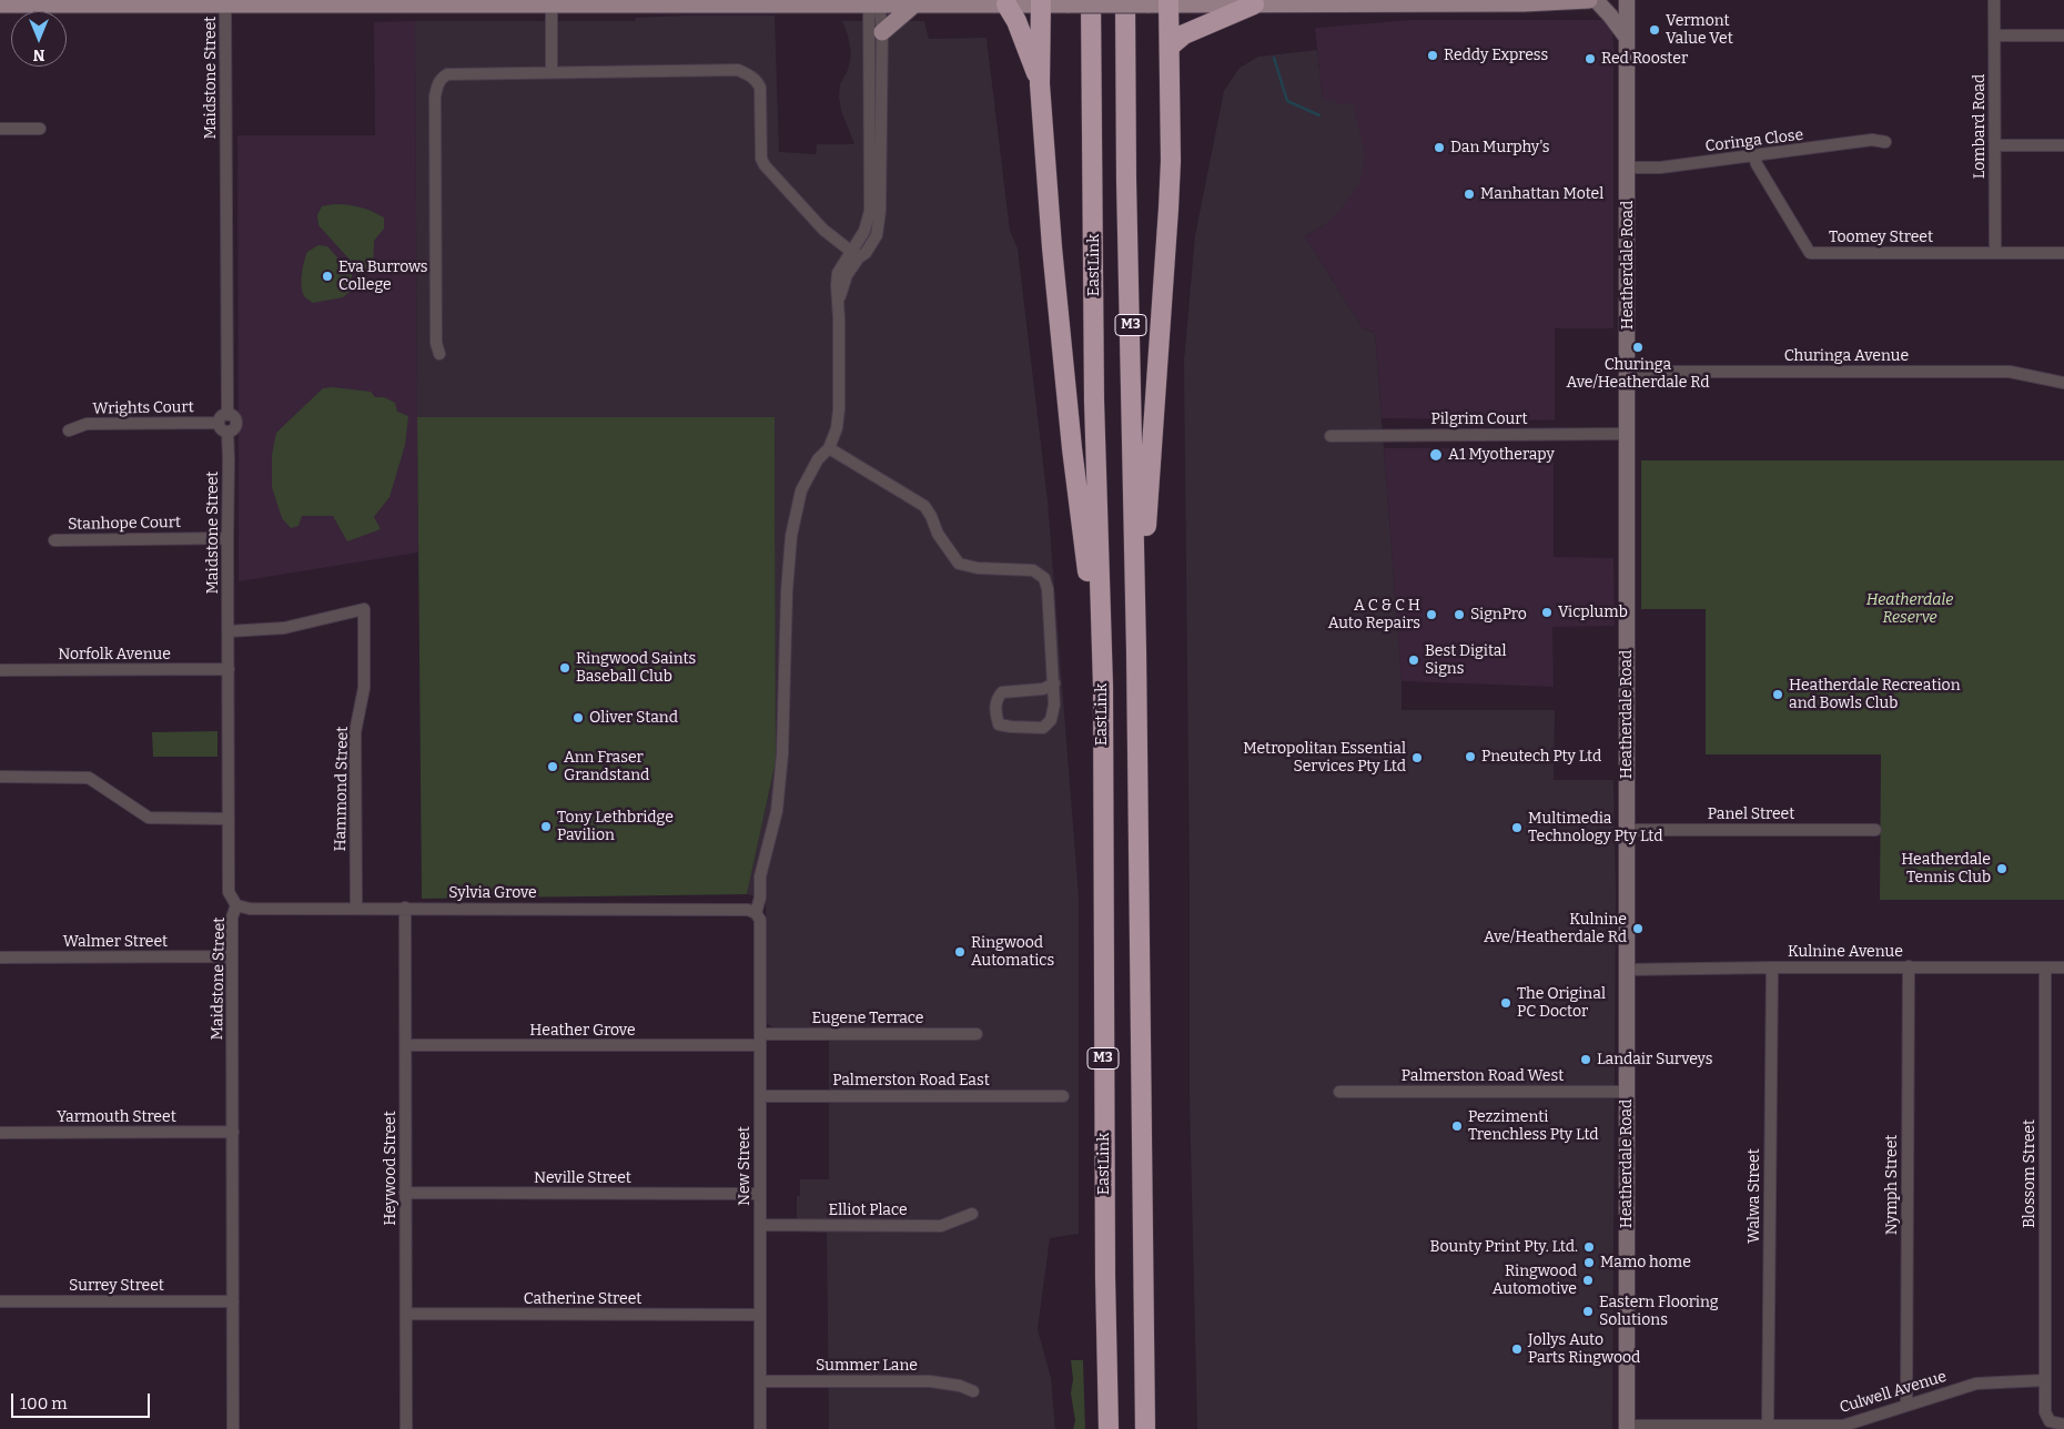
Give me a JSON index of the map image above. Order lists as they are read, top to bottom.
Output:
{
  "streets": {
    "highway": ["EastLink", "M3"],
    "main road": ["Heatherdale Road"],
    "street": [
      "Maidstone Street",
      "Lombard Road",
      "Coringa Close",
      "Toomey Street",
      "Churinga Avenue",
      "Wrights Court",
      "Pilgrim Court",
      "Stanhope Court",
      "Norfolk Avenue",
      "Hammond Street",
      "Panel Street",
      "Sylvia Grove",
      "Walmer Street",
      "Kulnine Avenue",
      "Eugene Terrace",
      "Heather Grove",
      "Palmerston Road West",
      "Palmerston Road East",
      "Yarmouth Street",
      "New Street",
      "Heywood Street",
      "Blossom Street",
      "Neville Street",
      "Nymph Street",
      "Walwa Street",
      "Elliot Place",
      "Surrey Street",
      "Catherine Street",
      "Summer Lane",
      "Culwell Avenue"
    ]
  },
  "crossings": [
    ["Maidstone Street", "Wrights Court"],
    ["Maidstone Street", "Stanhope Court"],
    ["Maidstone Street", "Norfolk Avenue"],
    ["Maidstone Street", "Hammond Street"],
    ["Maidstone Street", "Sylvia Grove"],
    ["Maidstone Street", "Walmer Street"],
    ["Maidstone Street", "Yarmouth Street"],
    ["Maidstone Street", "Surrey Street"],
    ["Lombard Road", "Toomey Street"],
    ["Coringa Close", "Toomey Street"],
    ["Coringa Close", "Heatherdale Road"],
    ["Heatherdale Road", "Churinga Avenue"],
    ["Heatherdale Road", "Pilgrim Court"],
    ["Heatherdale Road", "Panel Street"],
    ["Heatherdale Road", "Kulnine Avenue"],
    ["Heatherdale Road", "Palmerston Road West"],
    ["Heatherdale Road", "Culwell Avenue"],
    ["Hammond Street", "Sylvia Grove"],
    ["Sylvia Grove", "New Street"],
    ["Sylvia Grove", "Heywood Street"],
    ["Kulnine Avenue", "Blossom Street"],
    ["Kulnine Avenue", "Nymph Street"],
    ["Kulnine Avenue", "Walwa Street"],
    ["Eugene Terrace", "Heather Grove"],
    ["Eugene Terrace", "New Street"],
    ["Heather Grove", "New Street"],
    ["Heather Grove", "Heywood Street"],
    ["Palmerston Road East", "New Street"],
    ["New Street", "Neville Street"],
    ["New Street", "Elliot Place"],
    ["New Street", "Catherine Street"],
    ["New Street", "Summer Lane"],
    ["Heywood Street", "Neville Street"],
    ["Heywood Street", "Catherine Street"],
    ["Blossom Street", "Culwell Avenue"],
    ["Nymph Street", "Culwell Avenue"],
    ["Walwa Street", "Culwell Avenue"]
  ],
  "parks": ["Heatherdale Reserve"],
  "places": [
    "Vermont Value Vet",
    "Reddy Express",
    "Red Rooster",
    "Dan Murphy's",
    "Manhattan Motel",
    "Eva Burrows College",
    "Churinga Ave/Heatherdale Rd",
    "A1 Myotherapy",
    "Vicplumb",
    "A C & C H Auto Repairs",
    "SignPro",
    "Best Digital Signs",
    "Ringwood Saints Baseball Club",
    "Heatherdale Recreation and Bowls Club",
    "Oliver Stand",
    "Pneutech Pty Ltd",
    "Metropolitan Essential Services Pty Ltd",
    "Ann Fraser Grandstand",
    "Tony Lethbridge Pavilion",
    "Multimedia Technology Pty Ltd",
    "Heatherdale Tennis Club",
    "Kulnine Ave/Heatherdale Rd",
    "Ringwood Automatics",
    "The Original PC Doctor",
    "Landair Surveys",
    "Pezzimenti Trenchless Pty Ltd",
    "Bounty Print Pty. Ltd.",
    "Mamo home",
    "Ringwood Automotive",
    "Eastern Flooring Solutions",
    "Jollys Auto Parts Ringwood"
  ],
  "scale_bar": "100 m",
  "north": "bottom"
}
